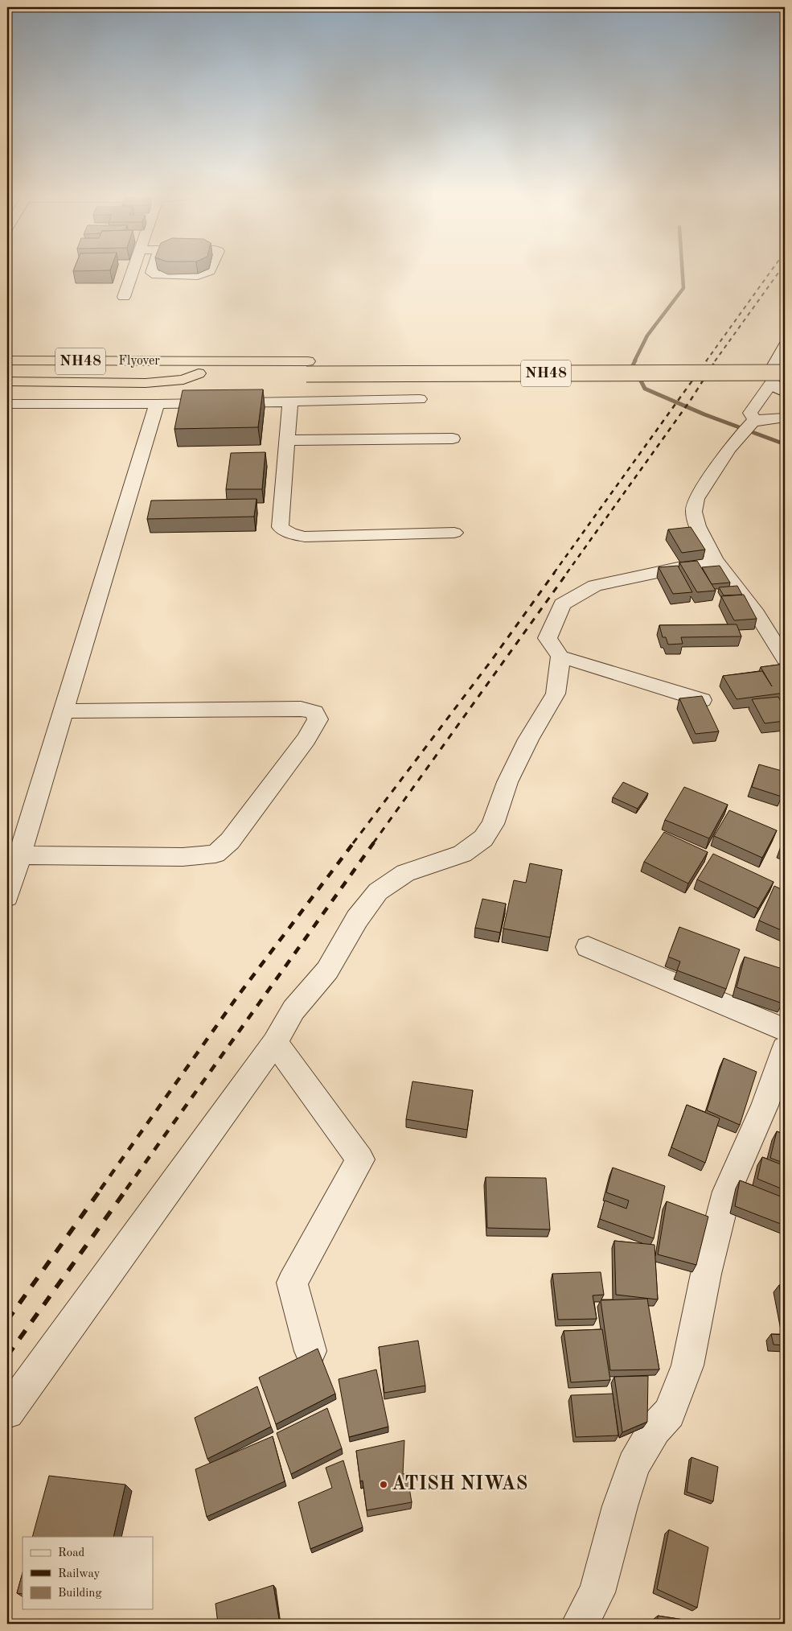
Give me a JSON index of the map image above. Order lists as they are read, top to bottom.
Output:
{
  "streets": {
    "highway": ["NH48", "Flyover"]
  },
  "crossings": [
    ["NH48", "Flyover"]
  ],
  "places": ["ATISH NIWAS"],
  "legend": ["Road", "Railway", "Building"]
}
